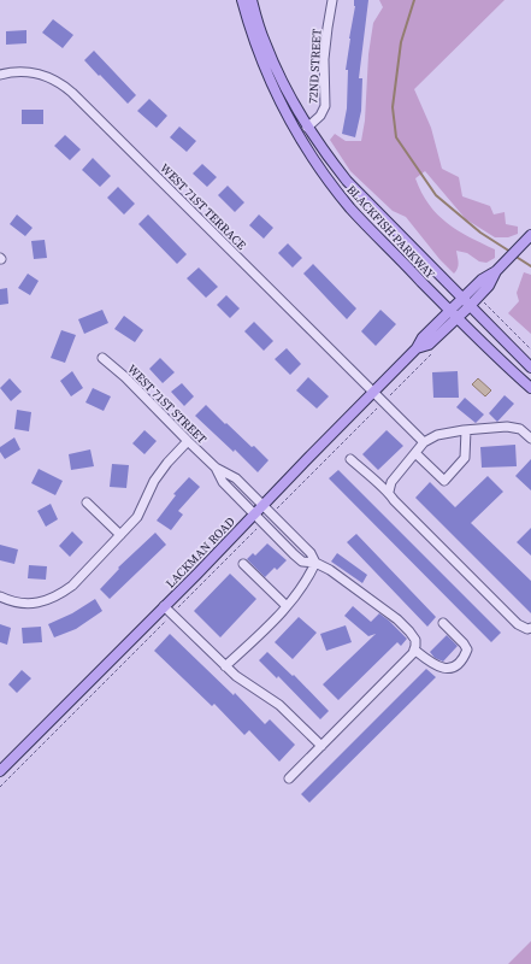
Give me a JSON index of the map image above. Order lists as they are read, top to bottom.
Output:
{
  "streets": {
    "main road": ["BLACKFISH PARKWAY", "LACKMAN ROAD"],
    "street": ["72ND STREET", "WEST 71ST TERRACE", "WEST 71ST STREET"]
  },
  "crossings": [
    ["72ND STREET", "BLACKFISH PARKWAY"],
    ["WEST 71ST TERRACE", "LACKMAN ROAD"],
    ["BLACKFISH PARKWAY", "LACKMAN ROAD"],
    ["WEST 71ST STREET", "LACKMAN ROAD"]
  ]
}
